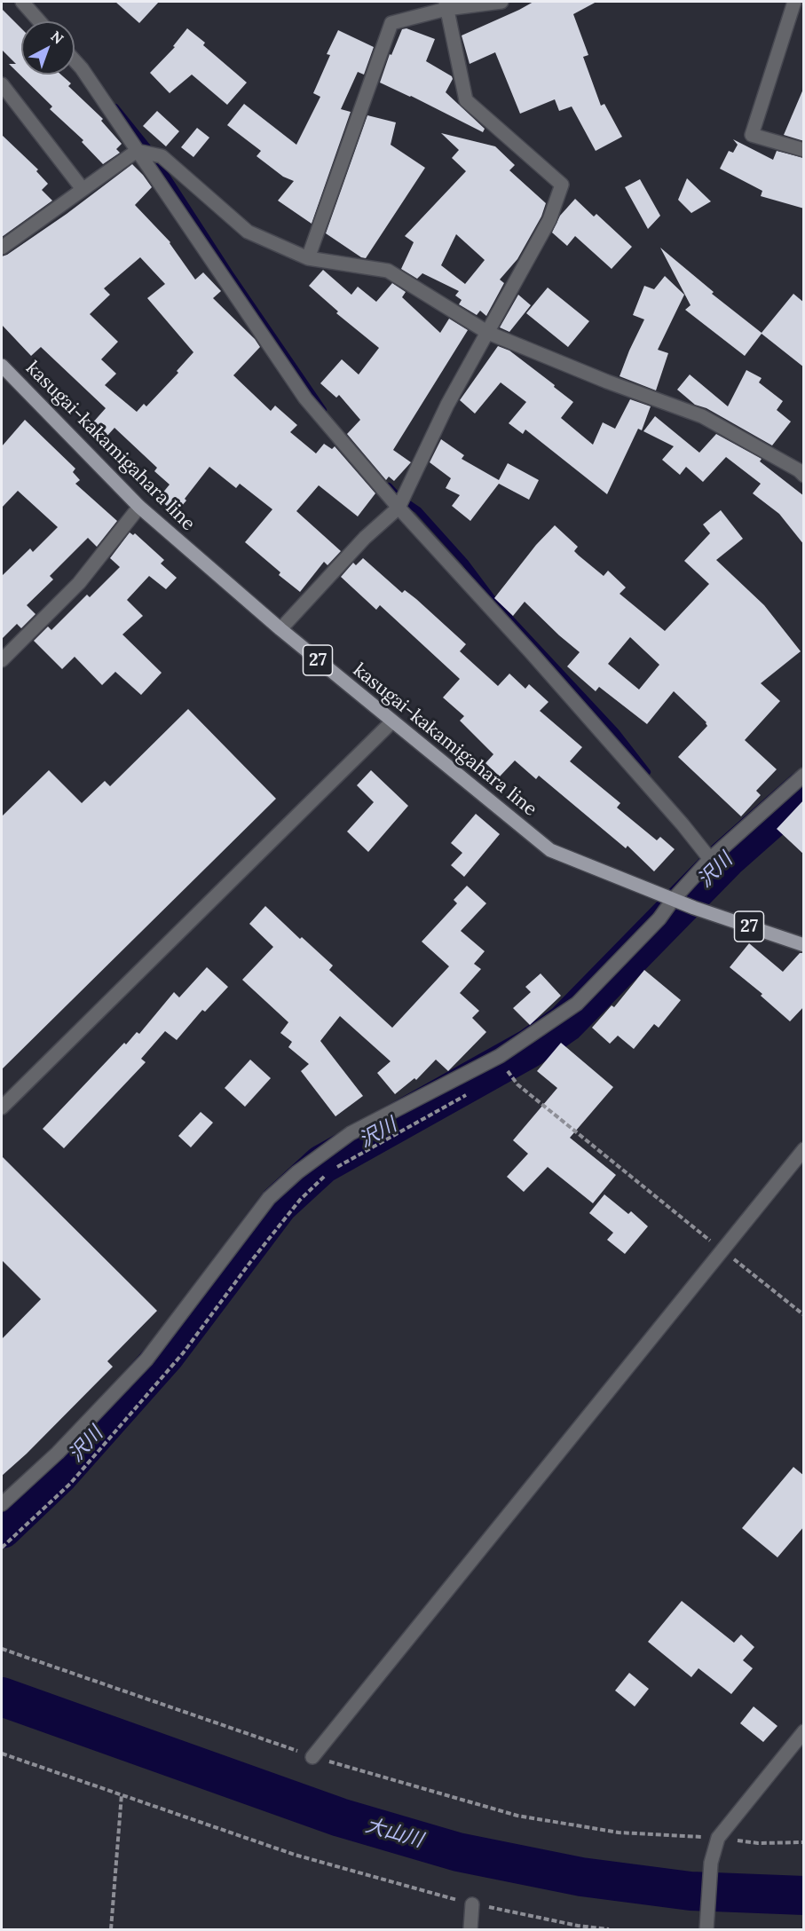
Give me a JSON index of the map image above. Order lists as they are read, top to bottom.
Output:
{
  "streets": {
    "main road": ["kasugai-kakamigahara line", "27"]
  },
  "water": ["沢川", "大山川"],
  "north": "top right"
}
